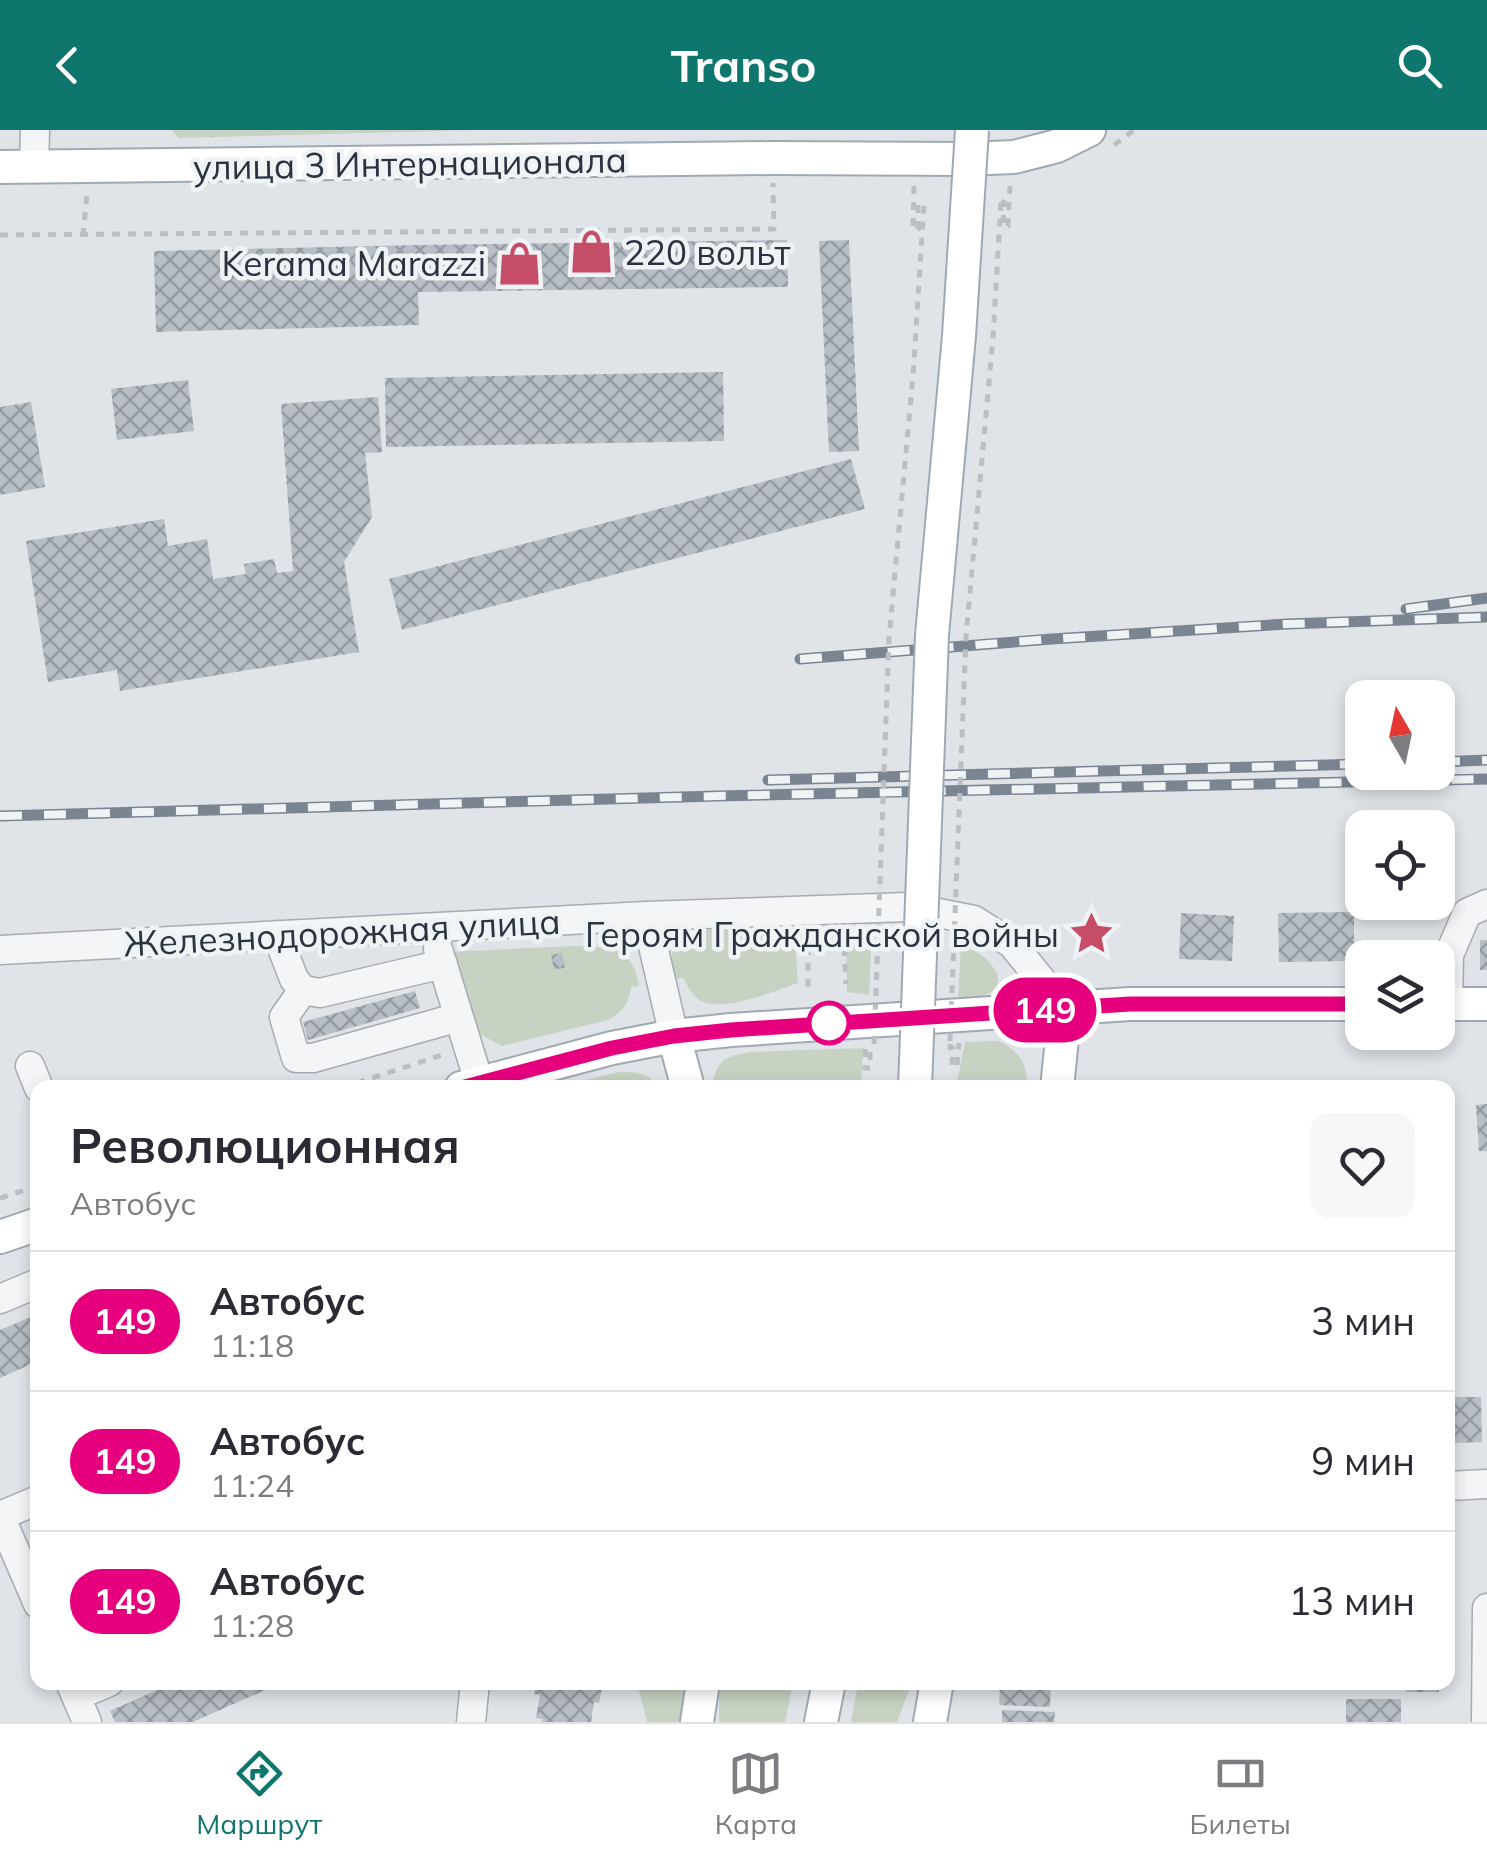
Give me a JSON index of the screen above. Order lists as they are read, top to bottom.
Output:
{
  "streets": {
    "main road": ["улица 3 Интернационала"],
    "street": ["Железнодорожная улица"]
  },
  "places": {
    "shop": ["220 вольт", "Kerama Marazzi"],
    "place": ["Героям Гражданской войны"]
  },
  "lines": ["bus line 149"],
  "north": "top",
  "page": {
    "header": "Transo",
    "on_map": "149",
    "heading": ["Революционная", "Автобус"],
    "list": [
      {
        "mark": "149",
        "name": "Автобус",
        "note": "11:18",
        "value": "3 мин"
      },
      {
        "mark": "149",
        "name": "Автобус",
        "note": "11:24",
        "value": "9 мин"
      },
      {
        "mark": "149",
        "name": "Автобус",
        "note": "11:28",
        "value": "13 мин"
      }
    ],
    "tabs": ["Маршрут", "Карта", "Билеты"]
  }
}
